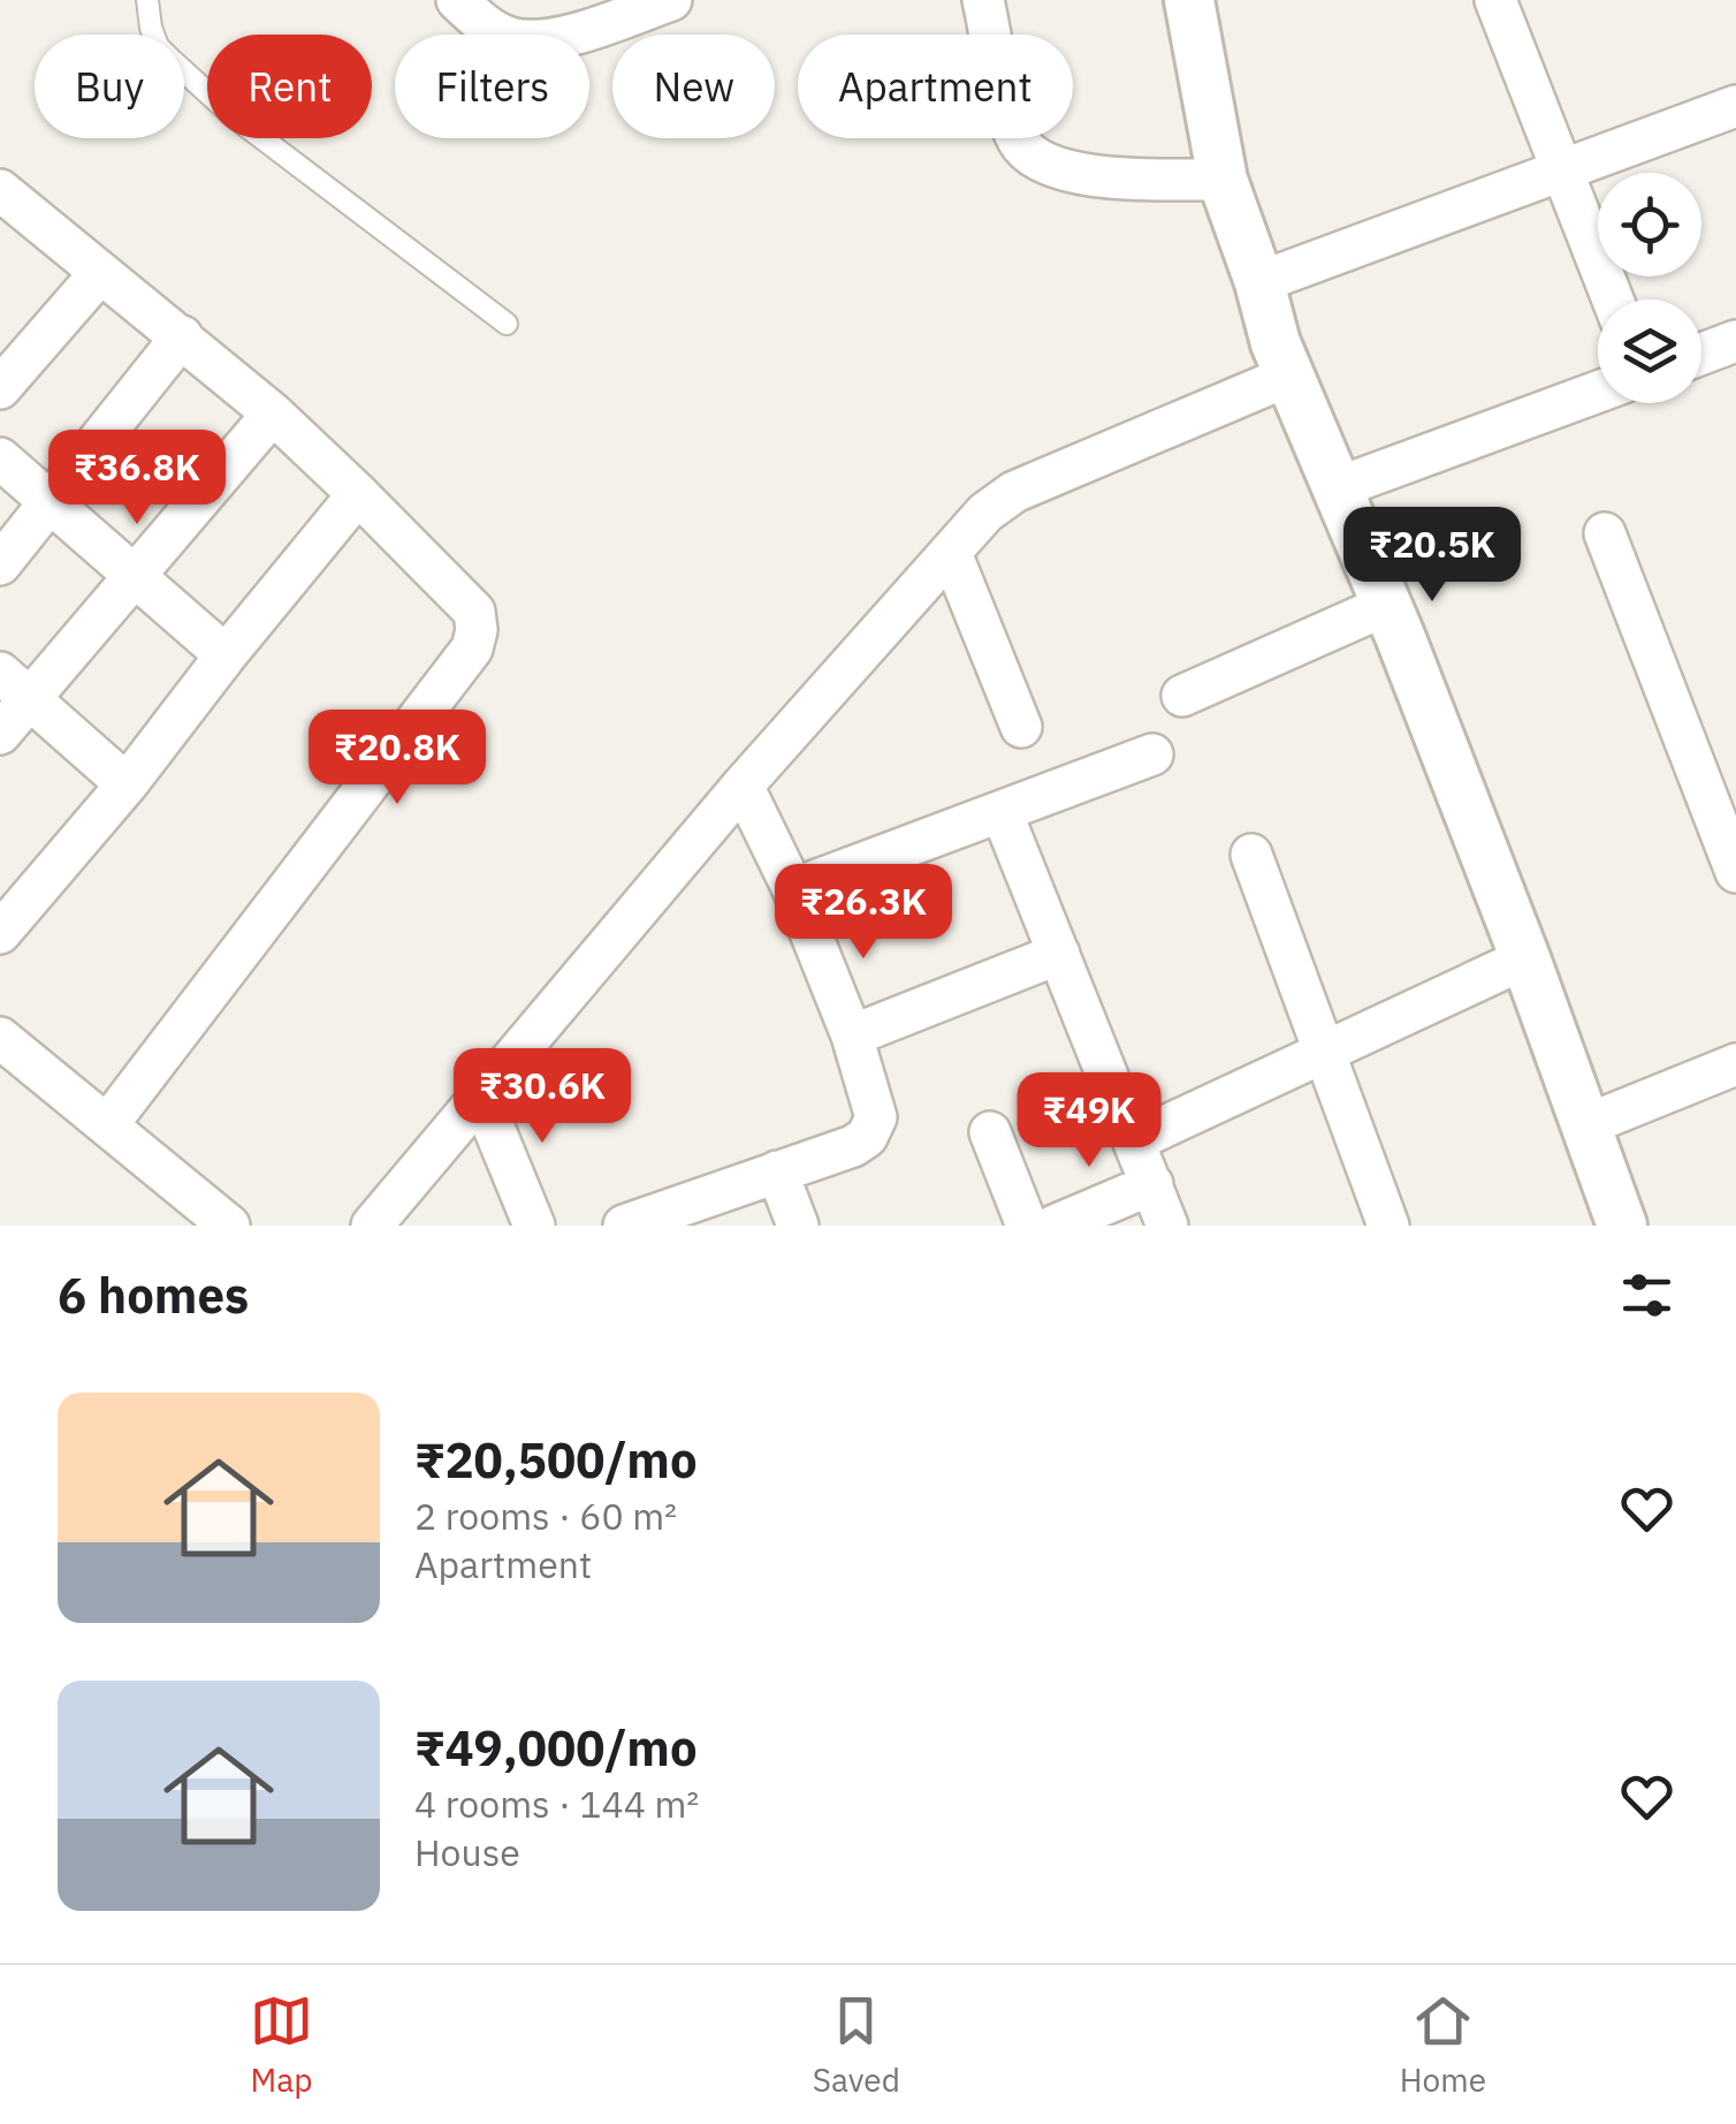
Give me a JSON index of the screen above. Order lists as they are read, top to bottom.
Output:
{
  "page": {
    "chip": [
      "Buy",
      "Rent",
      "Filters",
      "New",
      "Apartment"
    ],
    "price": [
      "₹36.8K",
      "₹20.5K",
      "₹20.8K",
      "₹26.3K",
      "₹30.6K",
      "₹49K"
    ],
    "heading": "6 homes",
    "list": [
      {
        "name": "₹20,500/mo",
        "note": "2 rooms · 60 m² · Apartment"
      },
      {
        "name": "₹49,000/mo",
        "note": "4 rooms · 144 m² · House"
      }
    ],
    "tabs": ["Map", "Saved", "Home"]
  }
}
